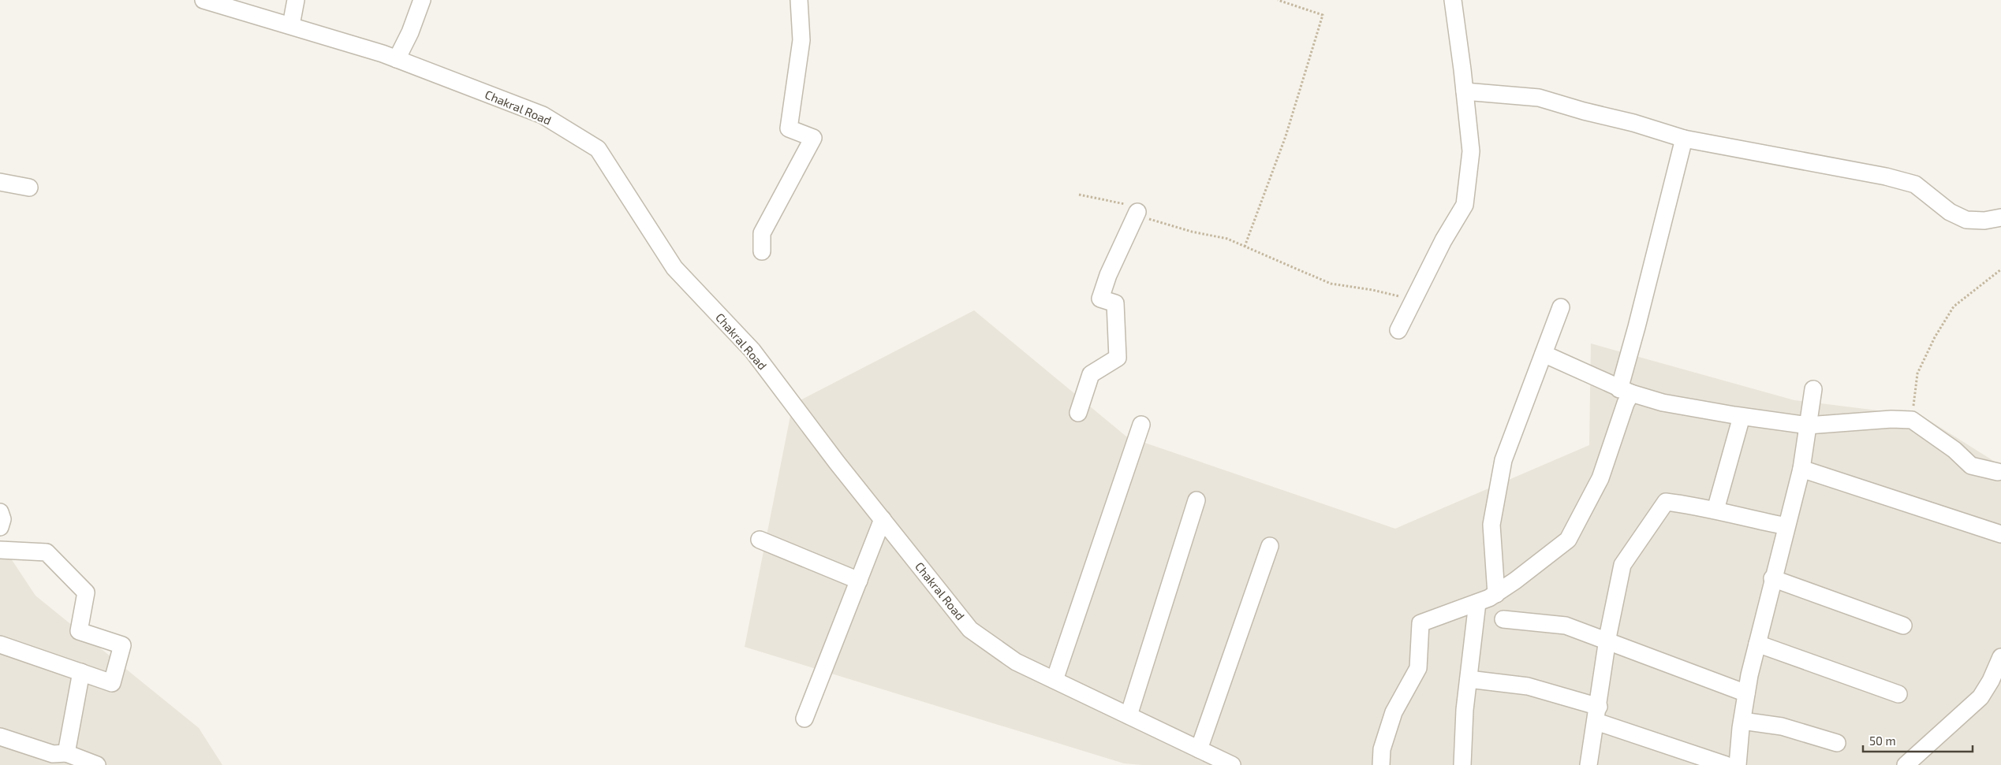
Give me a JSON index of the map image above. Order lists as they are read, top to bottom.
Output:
{
  "streets": {
    "street": ["Chakral Road"]
  },
  "scale_bar": "50 m"
}
